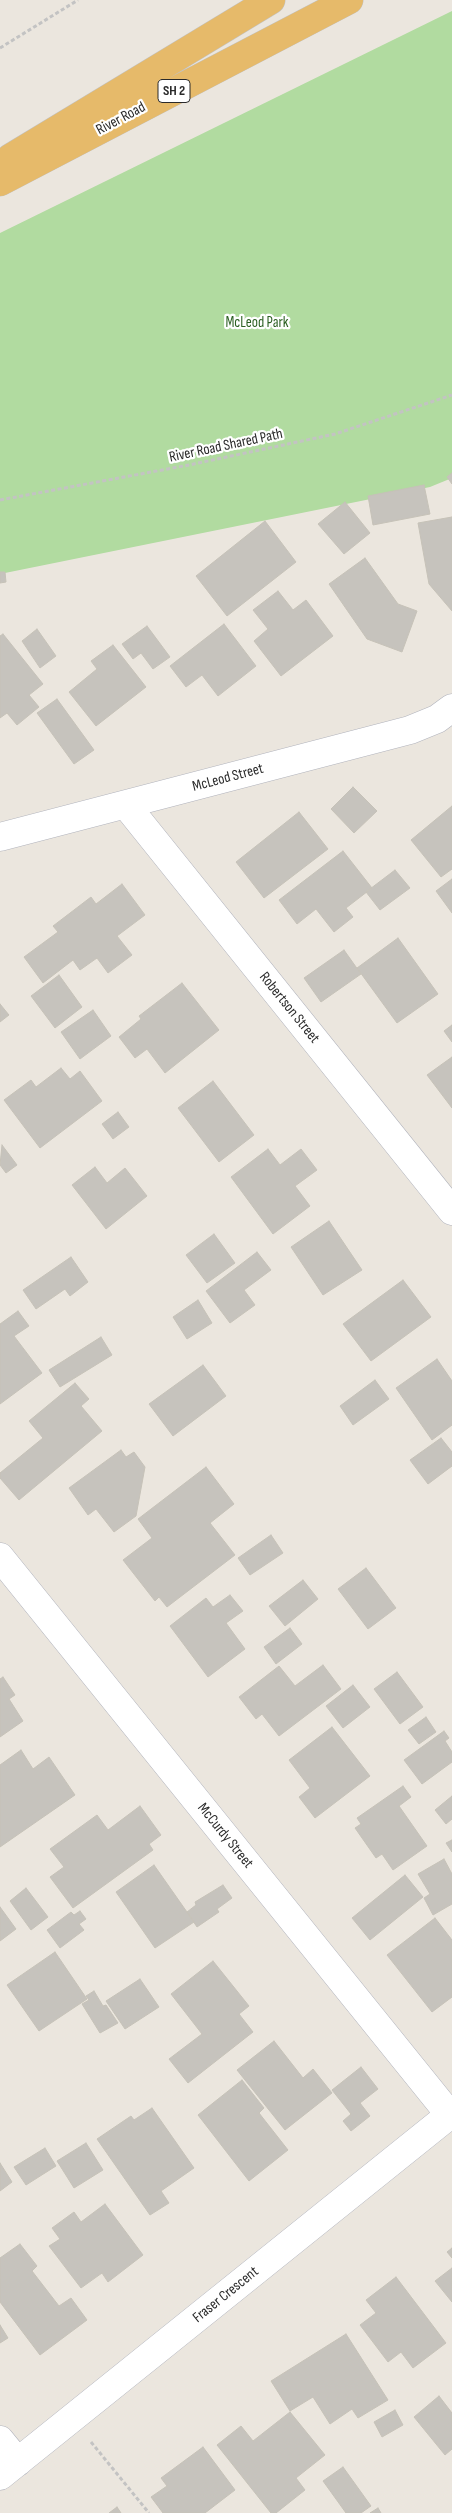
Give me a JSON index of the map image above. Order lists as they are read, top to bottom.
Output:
{
  "streets": {
    "highway": ["SH 2", "River Road"],
    "street": [
      "McLeod Street",
      "Robertson Street",
      "McCurdy Street",
      "Fraser Crescent"
    ],
    "path": ["River Road Shared Path"]
  },
  "crossings": [
    ["McLeod Street", "Robertson Street"],
    ["McCurdy Street", "Fraser Crescent"]
  ],
  "parks": ["McLeod Park"]
}
